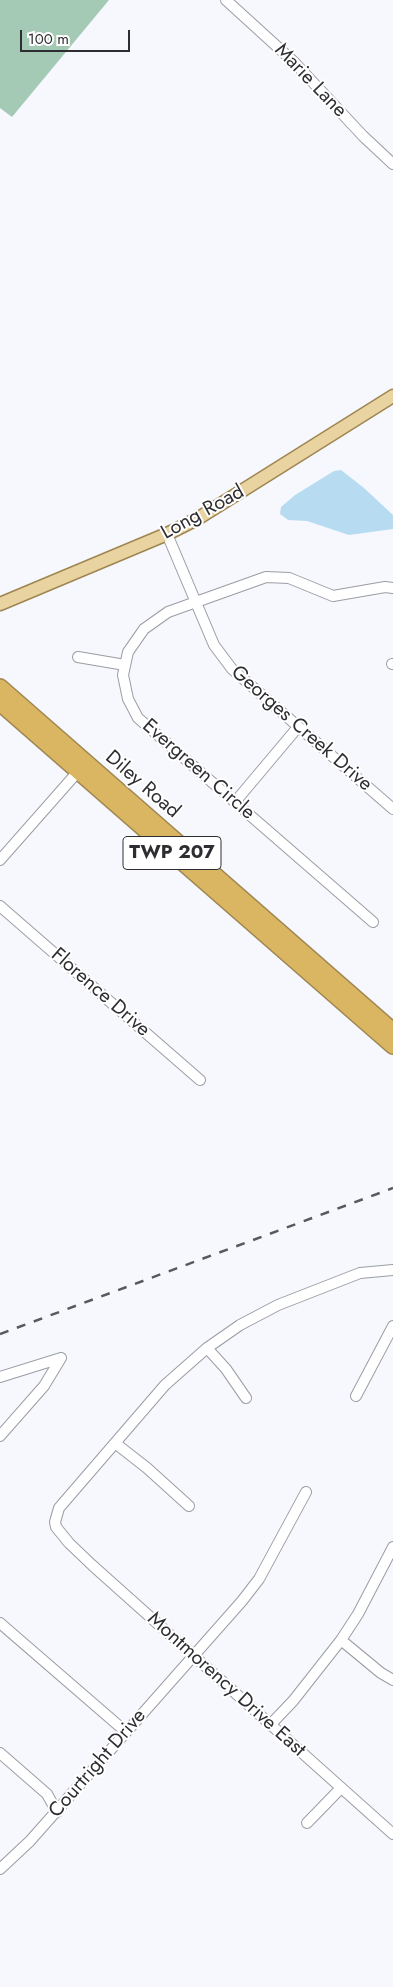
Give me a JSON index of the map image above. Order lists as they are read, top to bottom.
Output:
{
  "streets": {
    "highway": ["Diley Road", "TWP 207"],
    "main road": ["Long Road"],
    "street": [
      "Marie Lane",
      "Georges Creek Drive",
      "Evergreen Circle",
      "Florence Drive",
      "Montmorency Drive East",
      "Courtright Drive"
    ]
  },
  "crossings": [
    ["Long Road", "Georges Creek Drive"],
    ["Georges Creek Drive", "Evergreen Circle"],
    ["Montmorency Drive East", "Courtright Drive"]
  ],
  "scale_bar": "100 m"
}
